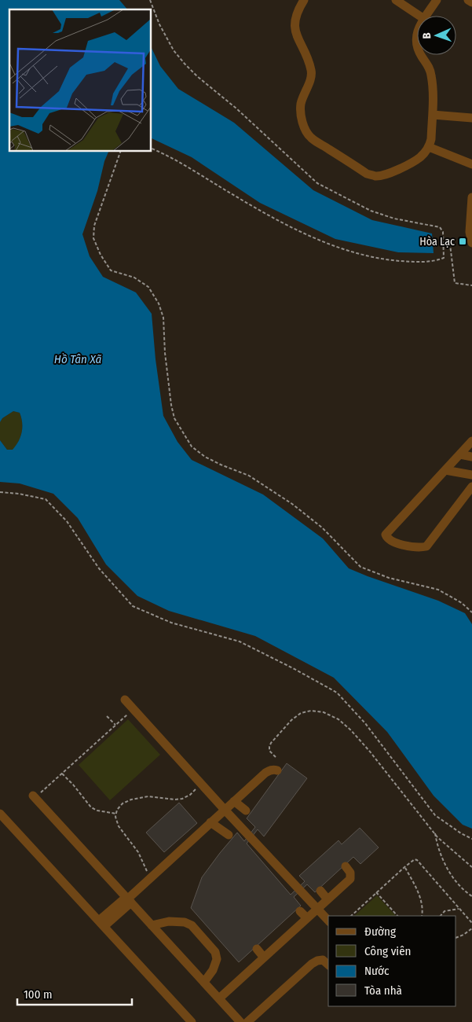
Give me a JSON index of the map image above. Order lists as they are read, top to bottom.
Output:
{
  "water": ["Hồ Tân Xã"],
  "places": {
    "transit": ["Hòa Lạc"]
  },
  "legend": [
    "Đường",
    "Công viên",
    "Nước",
    "Tòa nhà"
  ],
  "scale_bar": "100 m",
  "north": "left"
}
